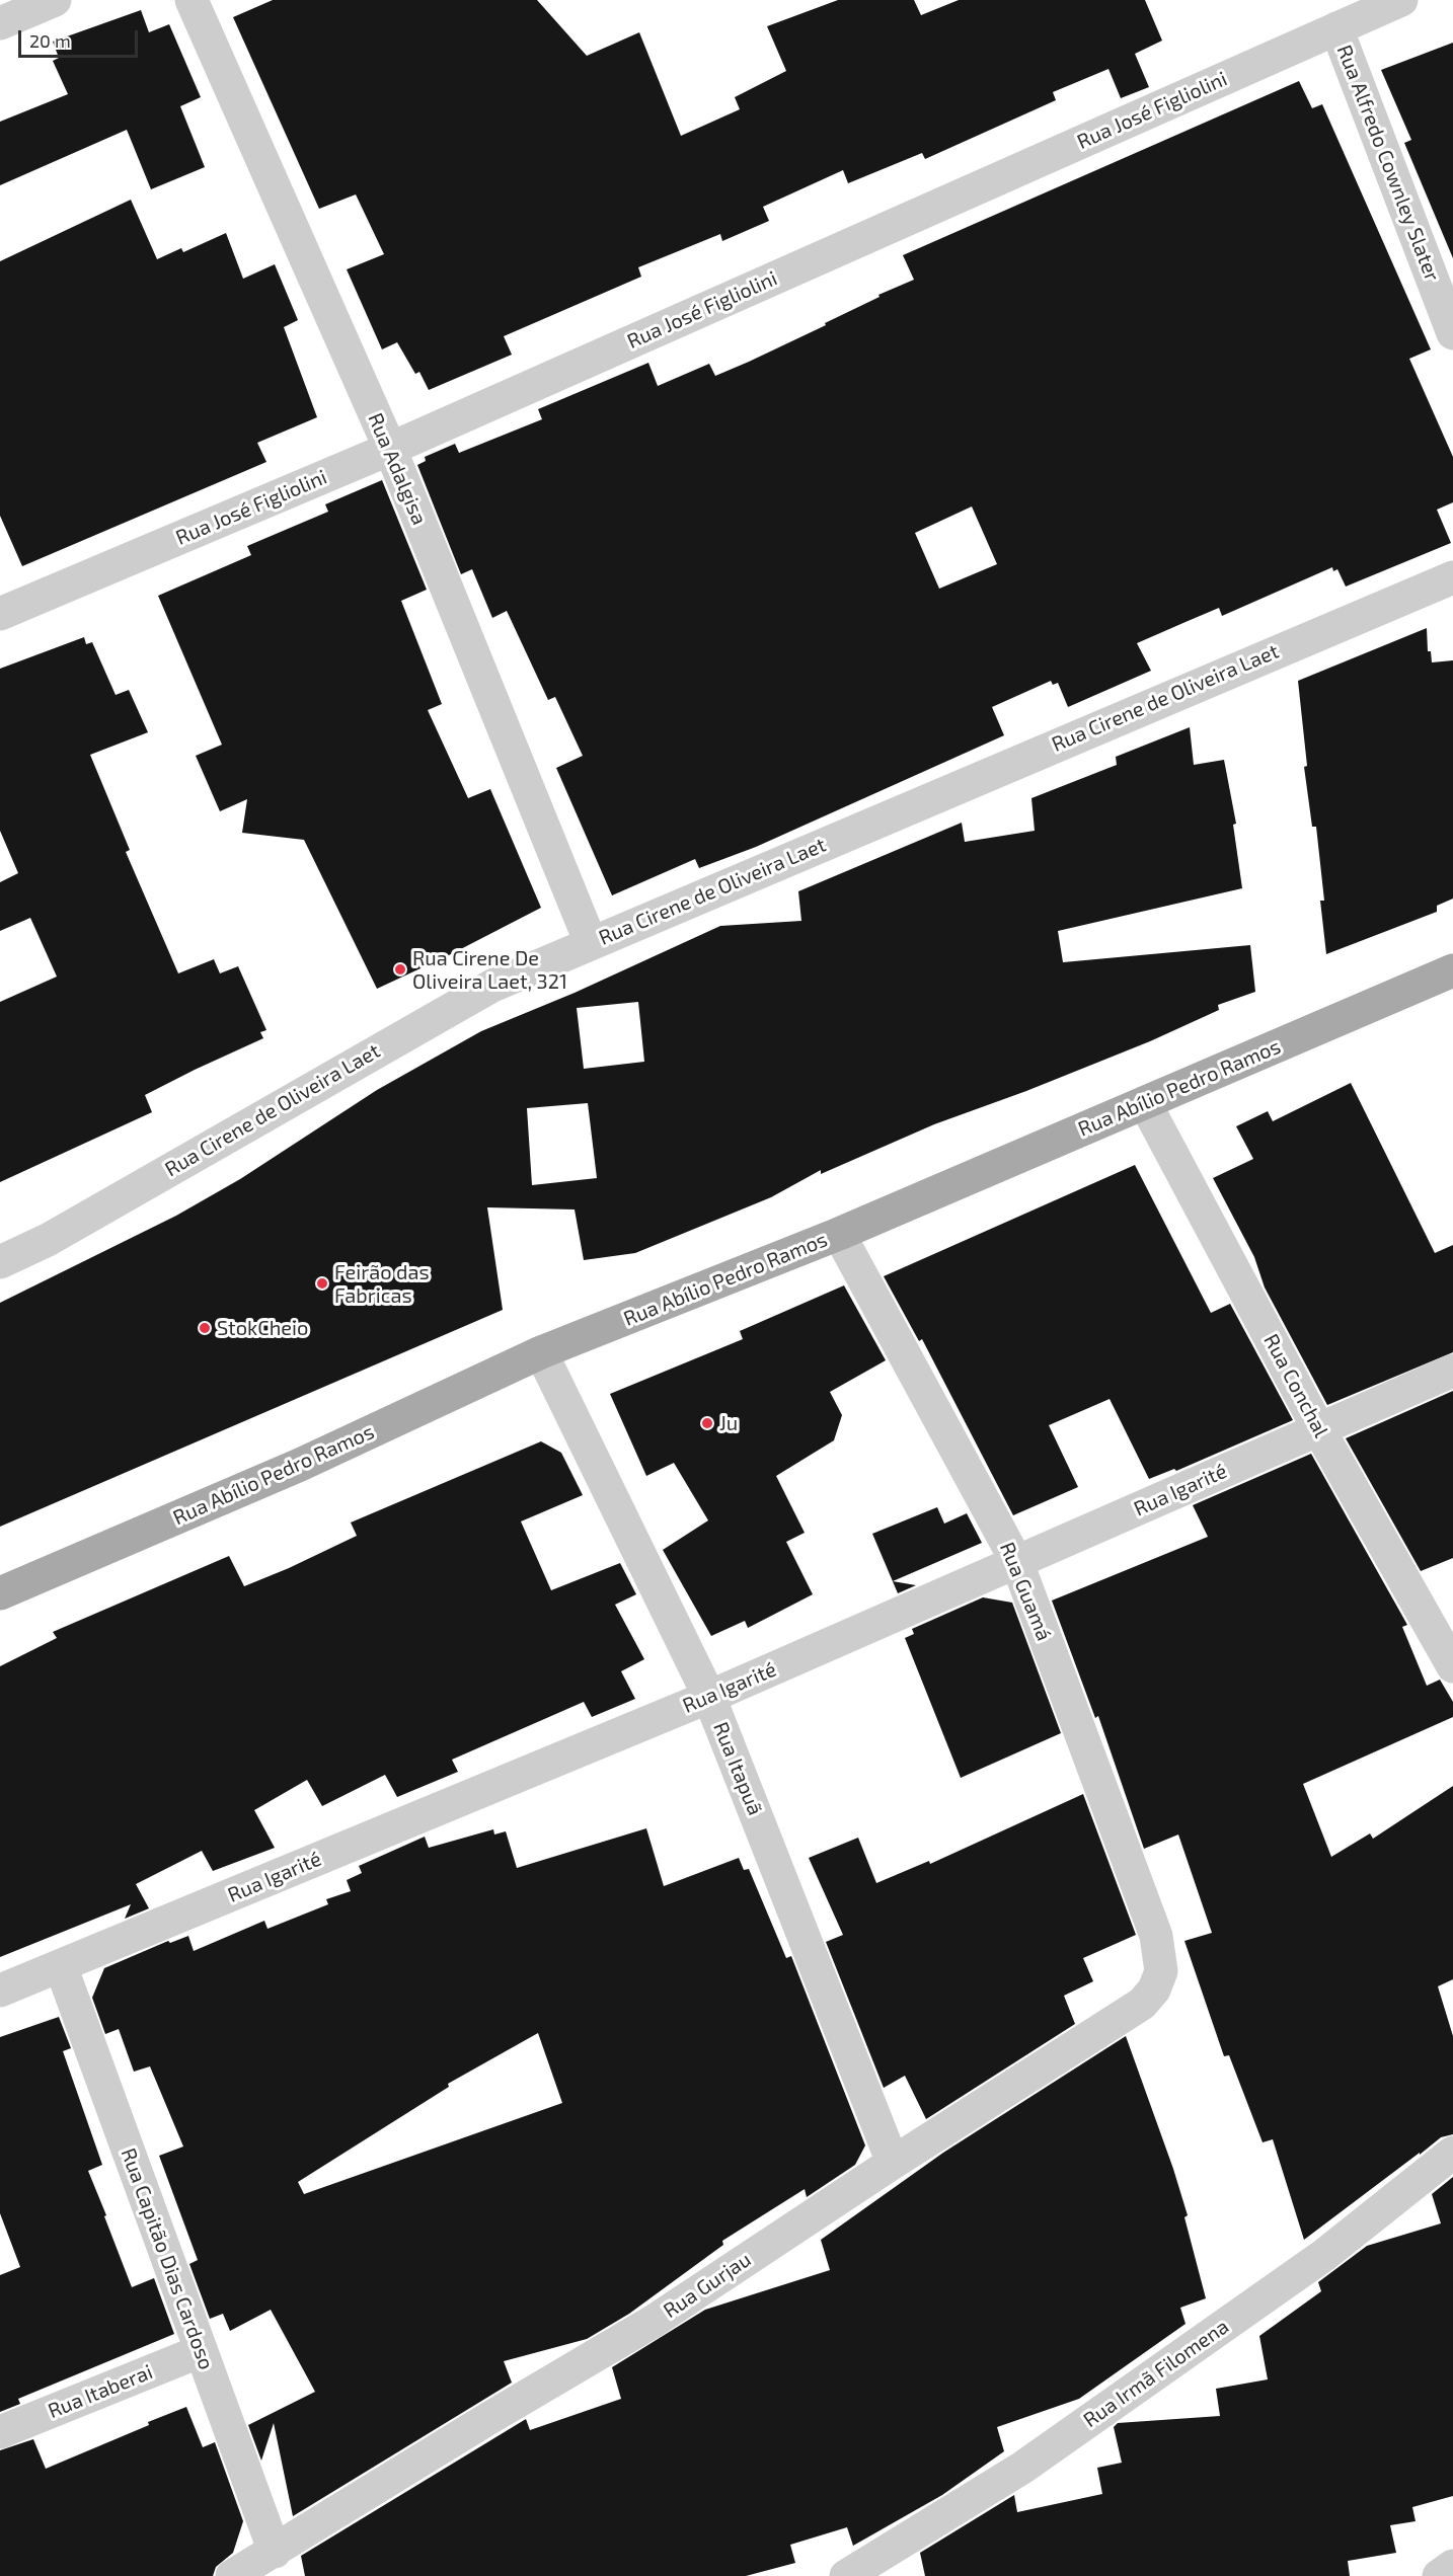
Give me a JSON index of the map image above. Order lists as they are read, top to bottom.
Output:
{
  "streets": {
    "main road": ["Rua Abílio Pedro Ramos"],
    "street": [
      "Rua José Figliolini",
      "Rua Alfredo Cownley Slater",
      "Rua Adalgisa",
      "Rua Cirene de Oliveira Laet",
      "Rua Conchal",
      "Rua Igarité",
      "Rua Guamá",
      "Rua Itapuã",
      "Rua Capitão Dias Cardoso",
      "Rua Gurjau",
      "Rua Irmã Filomena",
      "Rua Itaberai"
    ]
  },
  "crossings": [
    ["Rua José Figliolini", "Rua Alfredo Cownley Slater"],
    ["Rua José Figliolini", "Rua Adalgisa"],
    ["Rua Adalgisa", "Rua Cirene de Oliveira Laet"],
    ["Rua Abílio Pedro Ramos", "Rua Conchal"],
    ["Rua Abílio Pedro Ramos", "Rua Guamá"],
    ["Rua Abílio Pedro Ramos", "Rua Itapuã"],
    ["Rua Conchal", "Rua Igarité"],
    ["Rua Igarité", "Rua Guamá"],
    ["Rua Igarité", "Rua Itapuã"],
    ["Rua Igarité", "Rua Capitão Dias Cardoso"],
    ["Rua Guamá", "Rua Gurjau"],
    ["Rua Itapuã", "Rua Gurjau"],
    ["Rua Capitão Dias Cardoso", "Rua Gurjau"],
    ["Rua Capitão Dias Cardoso", "Rua Itaberai"]
  ],
  "places": [
    "Rua Cirene De Oliveira Laet, 321",
    "Feirão das Fabricas",
    "StokCheio",
    "Ju"
  ],
  "scale_bar": "20 m"
}
